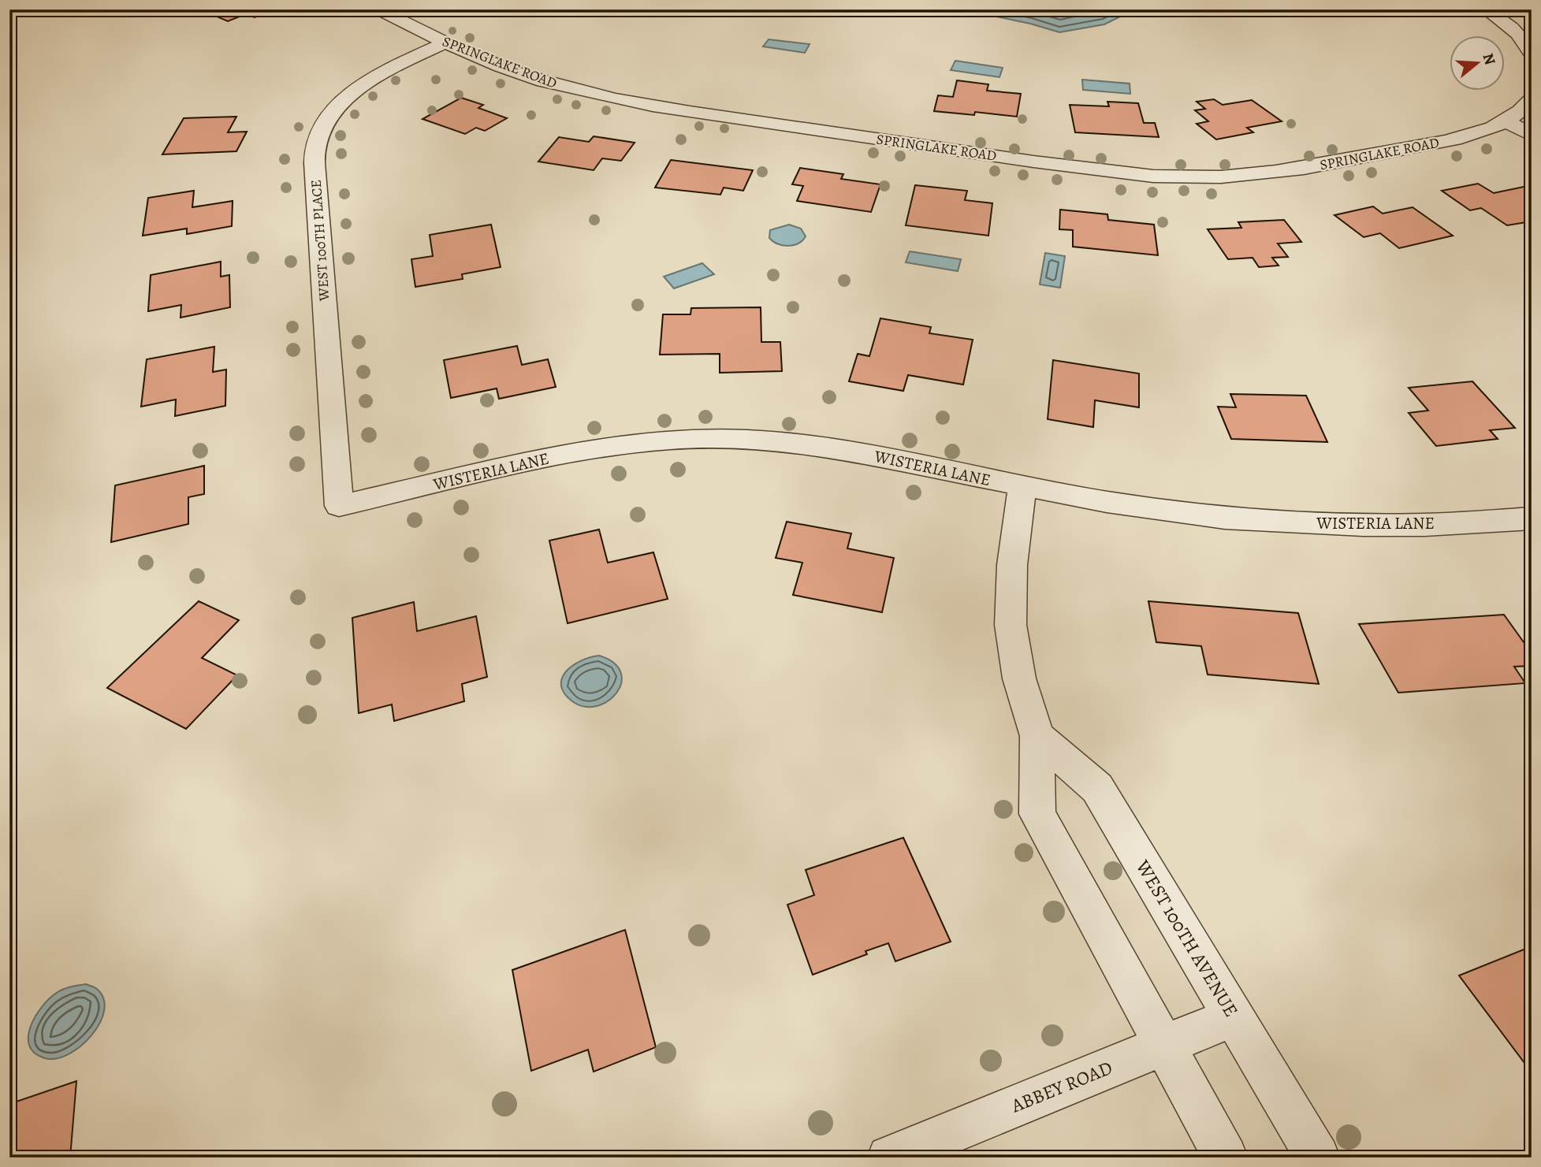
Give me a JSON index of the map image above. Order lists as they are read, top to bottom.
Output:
{
  "streets": {
    "street": [
      "SPRINGLAKE ROAD",
      "WEST 100TH PLACE",
      "WISTERIA LANE",
      "WEST 100TH AVENUE",
      "ABBEY ROAD"
    ]
  },
  "crossings": [
    ["SPRINGLAKE ROAD", "WEST 100TH PLACE"],
    ["WEST 100TH PLACE", "WISTERIA LANE"],
    ["WEST 100TH AVENUE", "ABBEY ROAD"]
  ],
  "north": "right"
}
